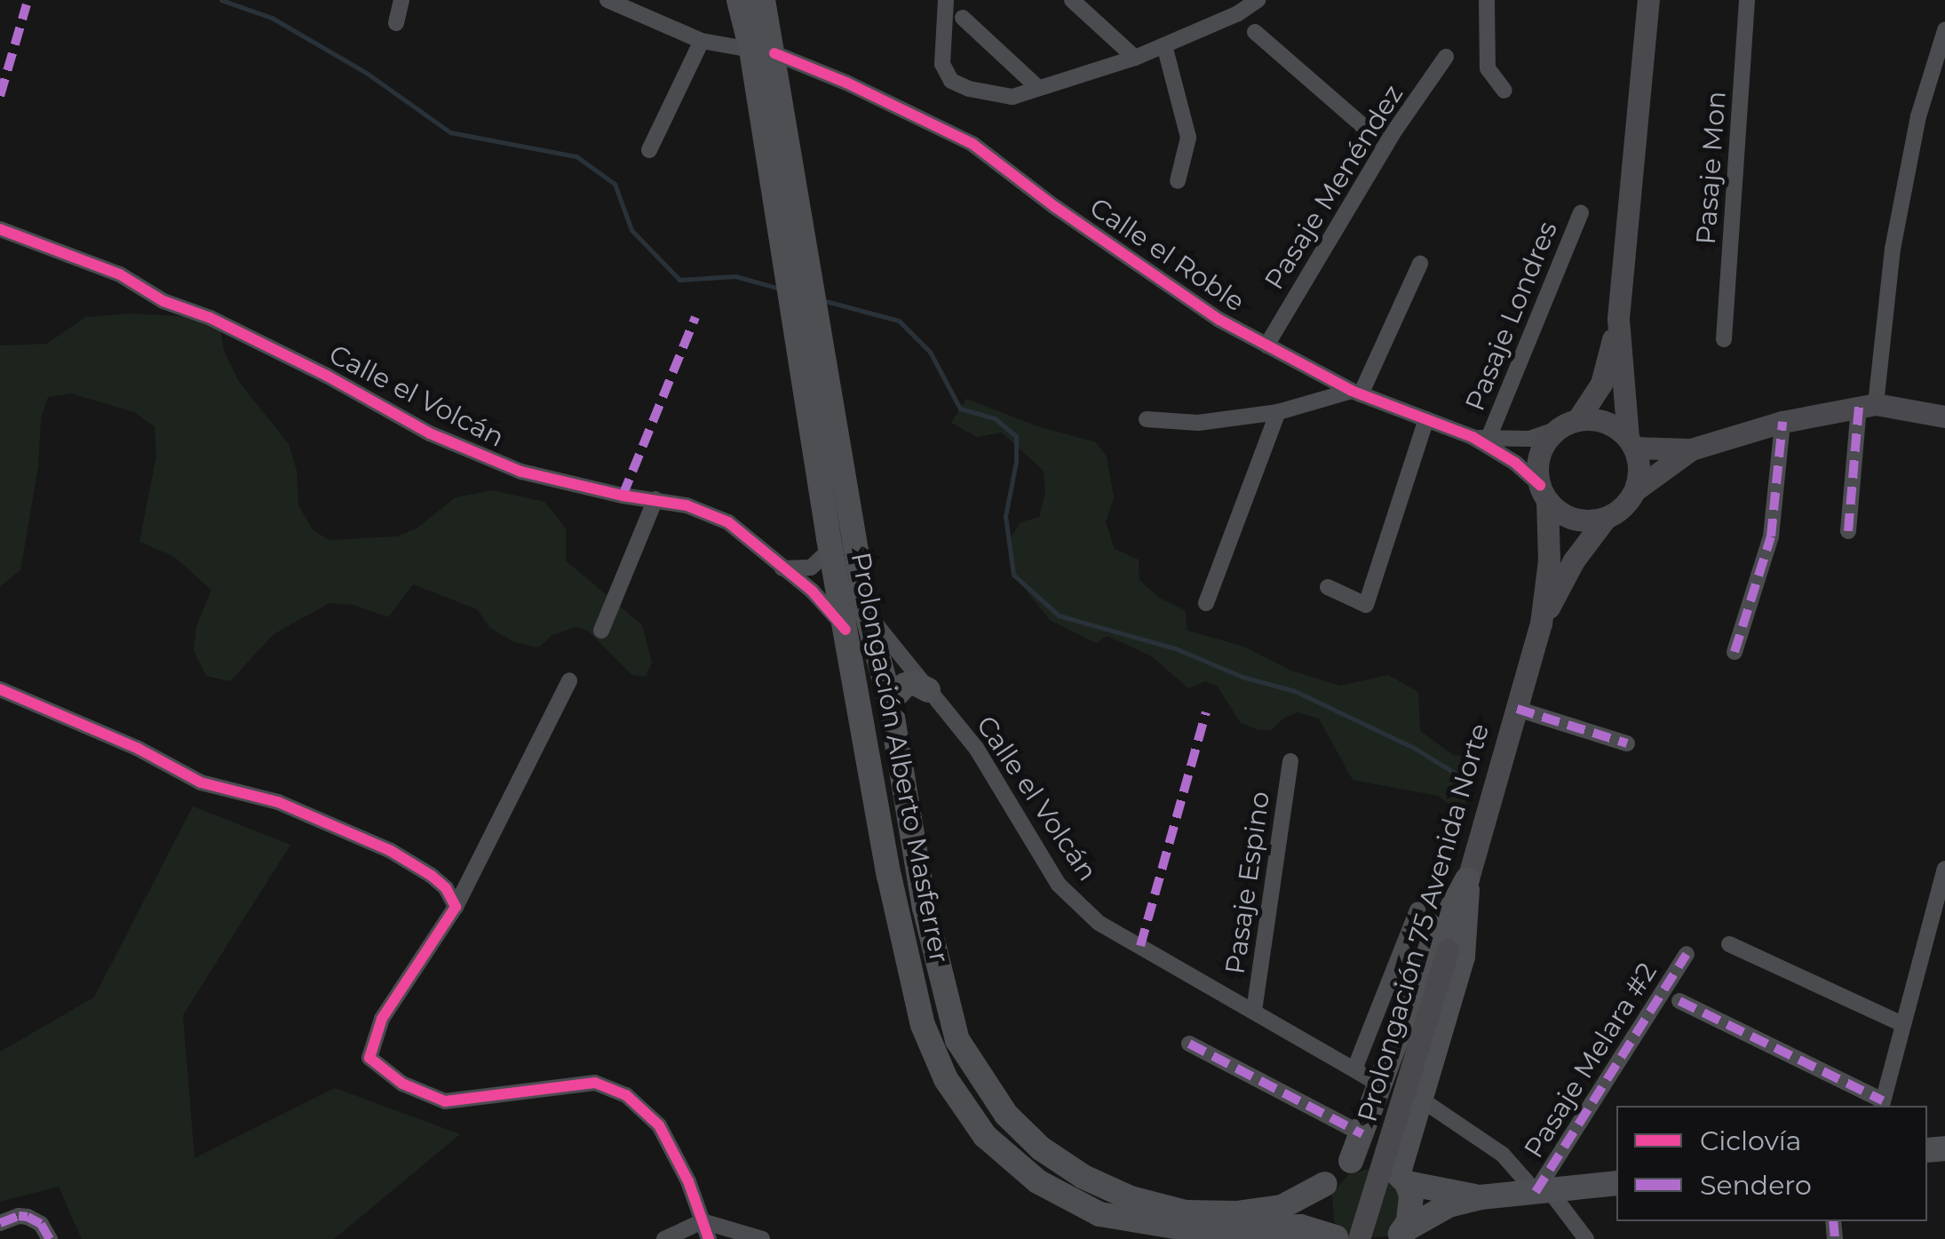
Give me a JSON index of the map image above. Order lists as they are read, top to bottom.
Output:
{
  "streets": {
    "main road": ["Prolongación Alberto Masferrer", "Prolongación 75 Avenida Norte"],
    "street": [
      "Pasaje Mon",
      "Pasaje Menéndez",
      "Calle el Roble",
      "Pasaje Londres",
      "Calle el Volcán",
      "Pasaje Espino",
      "Pasaje Melara #2"
    ]
  },
  "crossings": [
    ["Pasaje Menéndez", "Calle el Roble"],
    ["Calle el Roble", "Pasaje Londres"],
    ["Calle el Roble", "Prolongación Alberto Masferrer"],
    ["Calle el Roble", "Prolongación 75 Avenida Norte"],
    ["Calle el Volcán", "Prolongación Alberto Masferrer"],
    ["Calle el Volcán", "Pasaje Espino"],
    ["Prolongación Alberto Masferrer", "Prolongación 75 Avenida Norte"]
  ],
  "legend": ["Ciclovía", "Sendero"]
}
